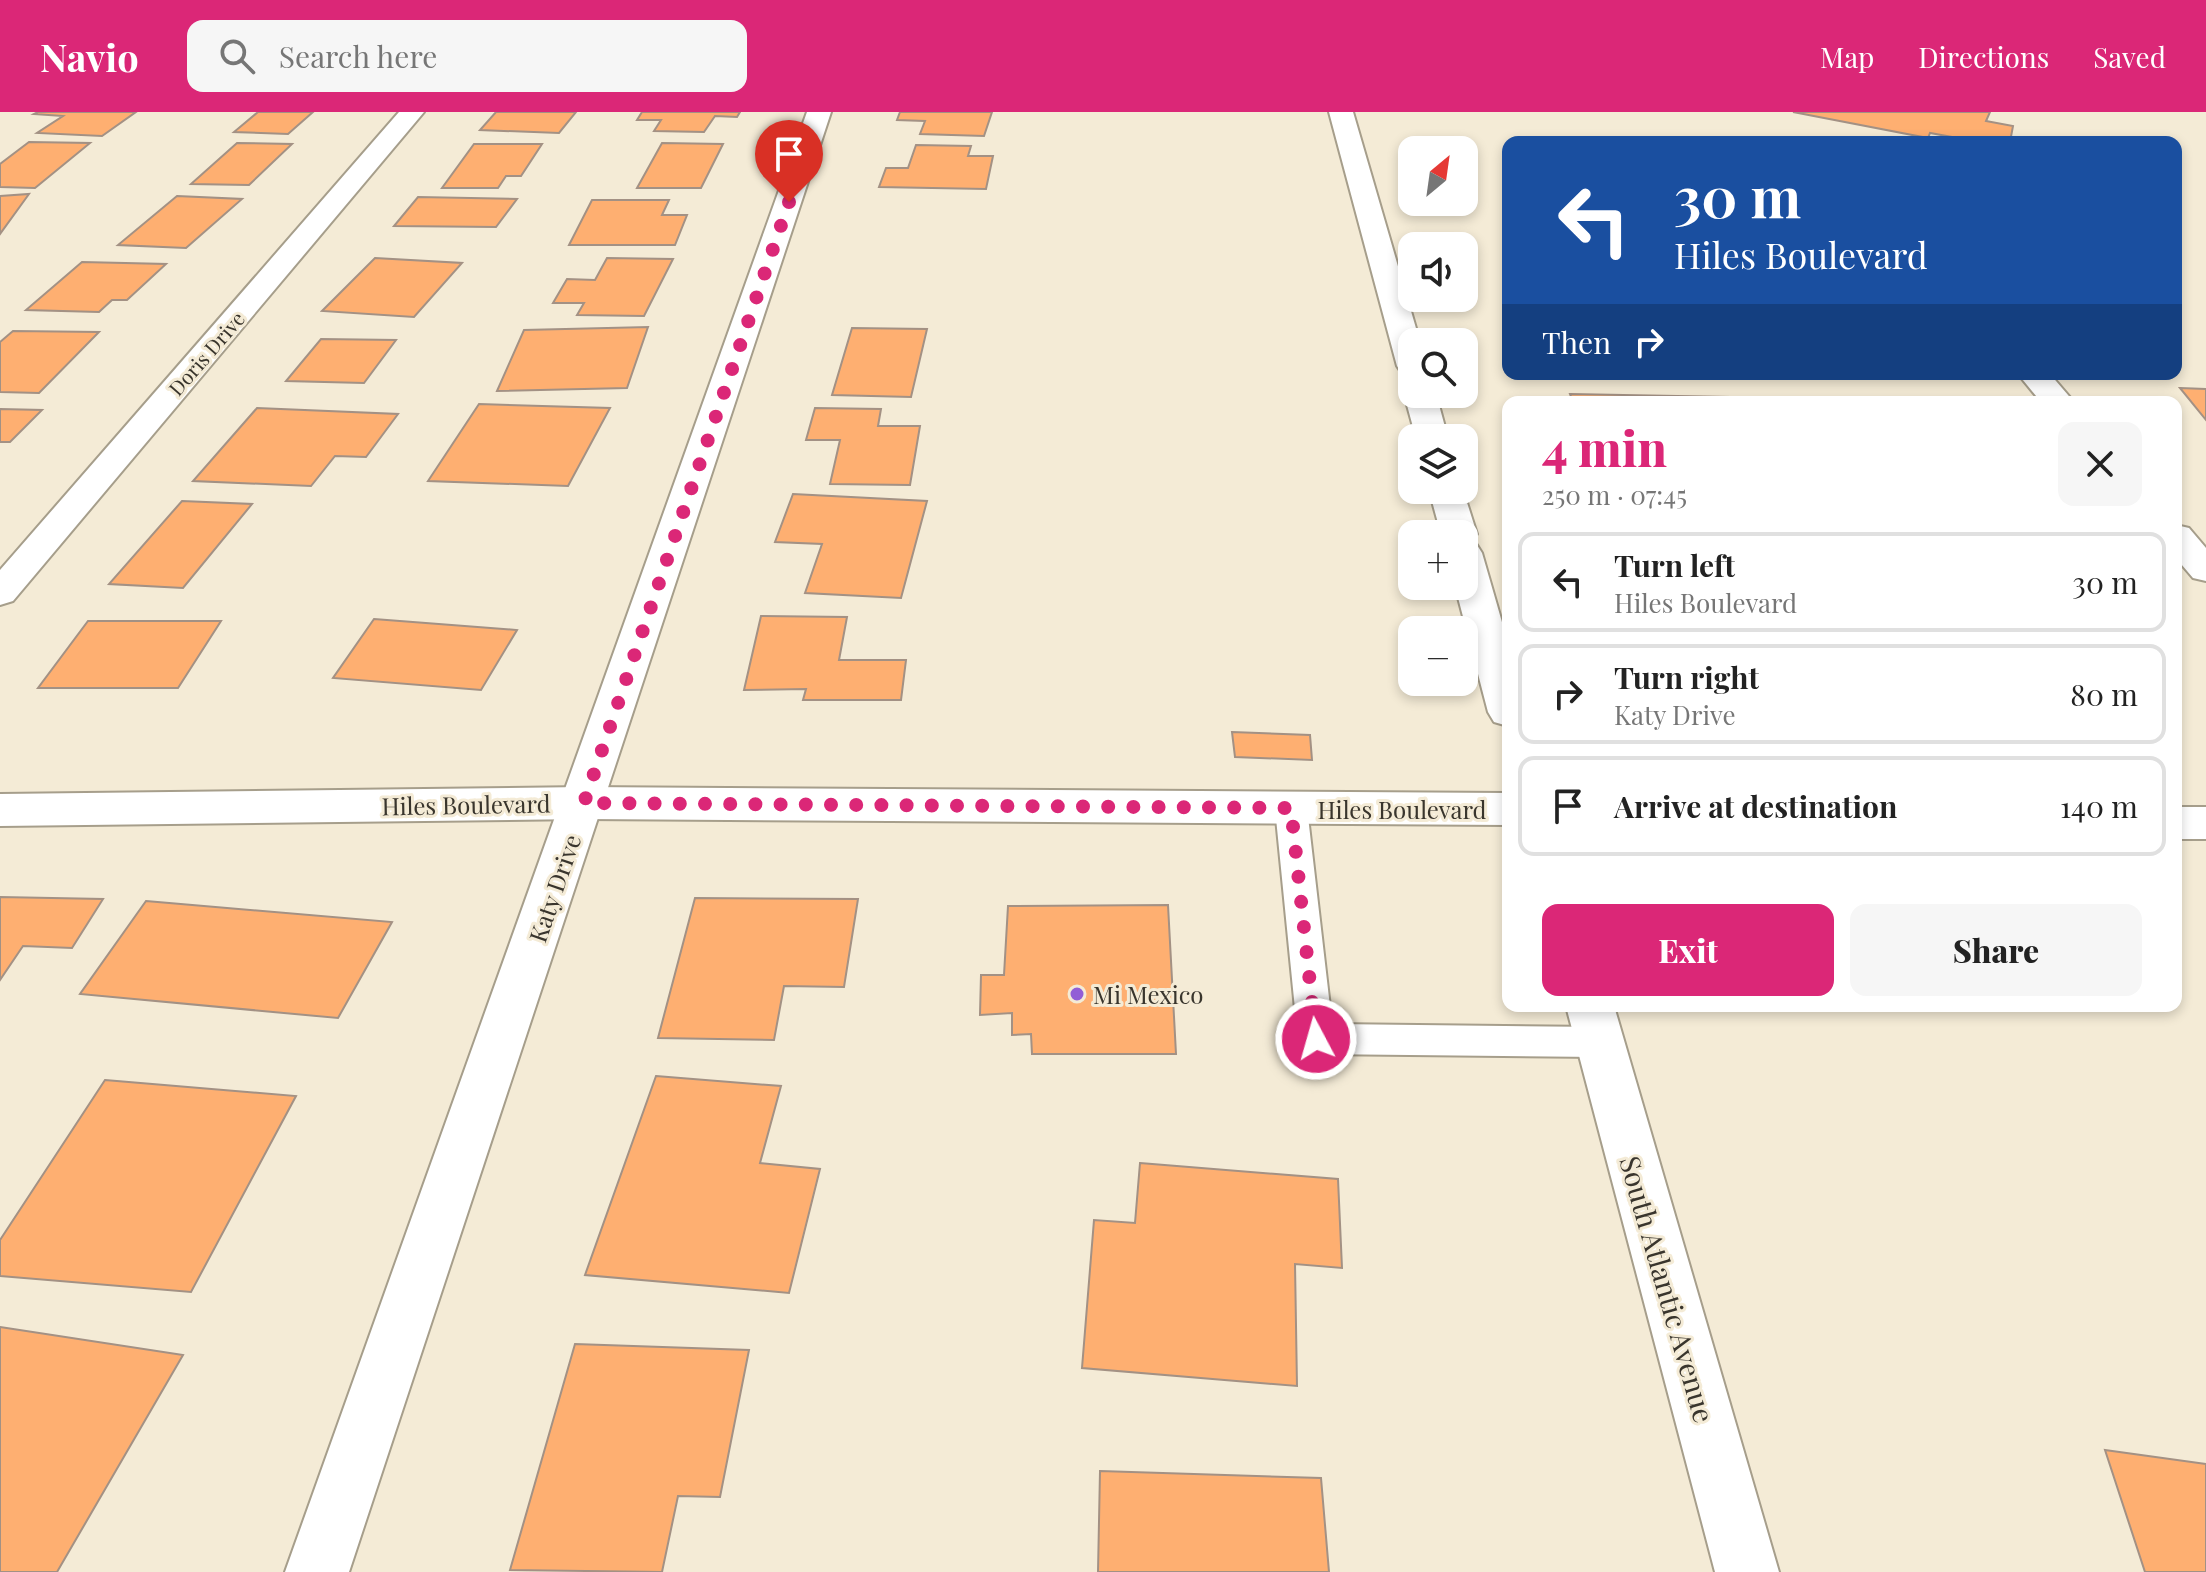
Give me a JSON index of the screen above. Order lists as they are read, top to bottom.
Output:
{
  "streets": {
    "street": [
      "Doris Drive",
      "Hiles Boulevard",
      "Katy Drive",
      "South Atlantic Avenue"
    ]
  },
  "crossings": [
    ["Hiles Boulevard", "Katy Drive"]
  ],
  "places": ["Mi Mexico"],
  "north": "top right",
  "page": {
    "header": "Navio",
    "search": "Search here",
    "nav": ["Map", "Directions", "Saved"],
    "map_buttons": ["+", "−"],
    "turn": ["30 m", "Hiles Boulevard"],
    "then": "Then",
    "heading": ["4 min", "250 m · 07:45"],
    "list": [
      {
        "name": "Turn left",
        "note": "Hiles Boulevard",
        "value": "30 m"
      },
      {
        "name": "Turn right",
        "note": "Katy Drive",
        "value": "80 m"
      },
      {
        "name": "Arrive at destination",
        "value": "140 m"
      }
    ],
    "buttons": ["Exit", "Share"]
  }
}
